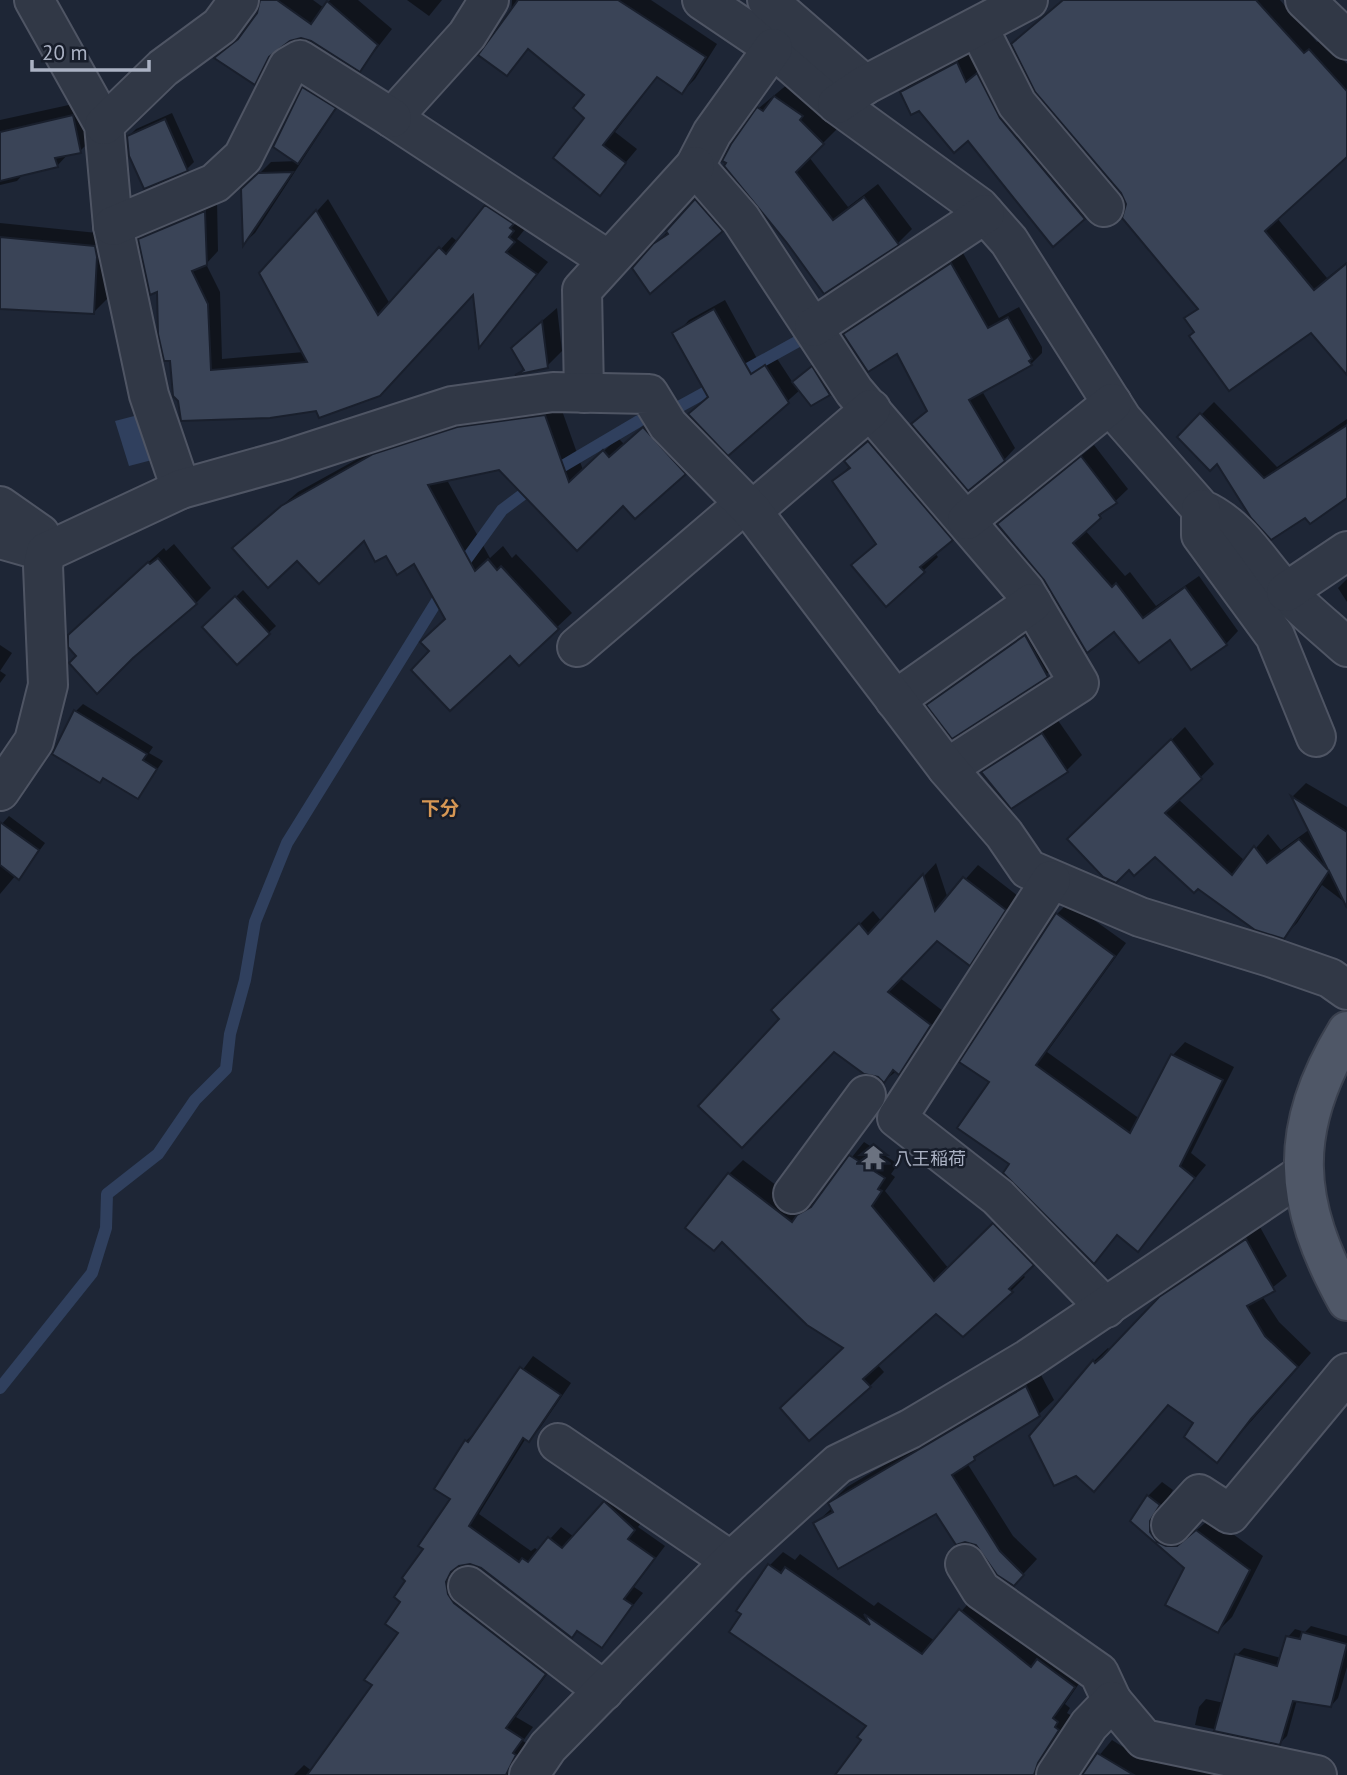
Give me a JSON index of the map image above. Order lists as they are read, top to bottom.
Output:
{
  "districts": ["下分"],
  "places": {
    "temple": ["八王稲荷"]
  },
  "scale_bar": "20 m"
}
